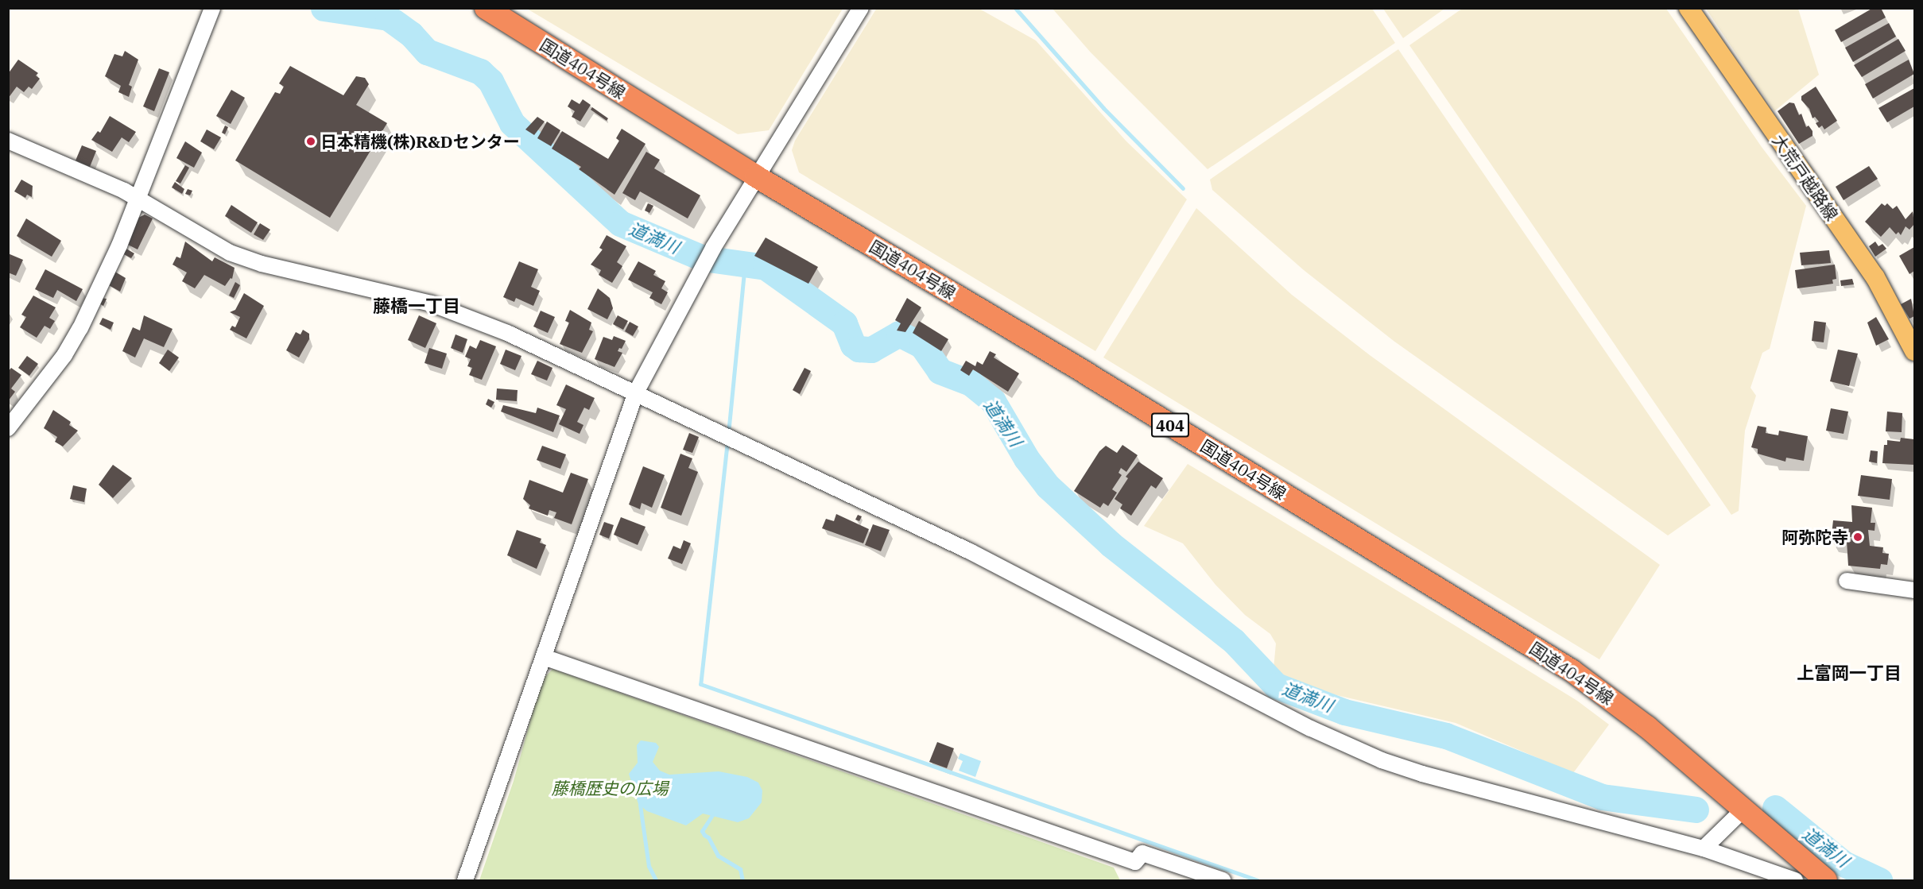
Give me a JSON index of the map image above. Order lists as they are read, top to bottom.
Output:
{
  "streets": {
    "highway": ["国道404号線", "404"],
    "main road": ["大荒戸越路線"]
  },
  "districts": ["藤橋一丁目", "上富岡一丁目"],
  "water": ["道満川"],
  "parks": ["藤橋歴史の広場"],
  "places": ["日本精機(株)R&Dセンター", "阿弥陀寺"]
}
